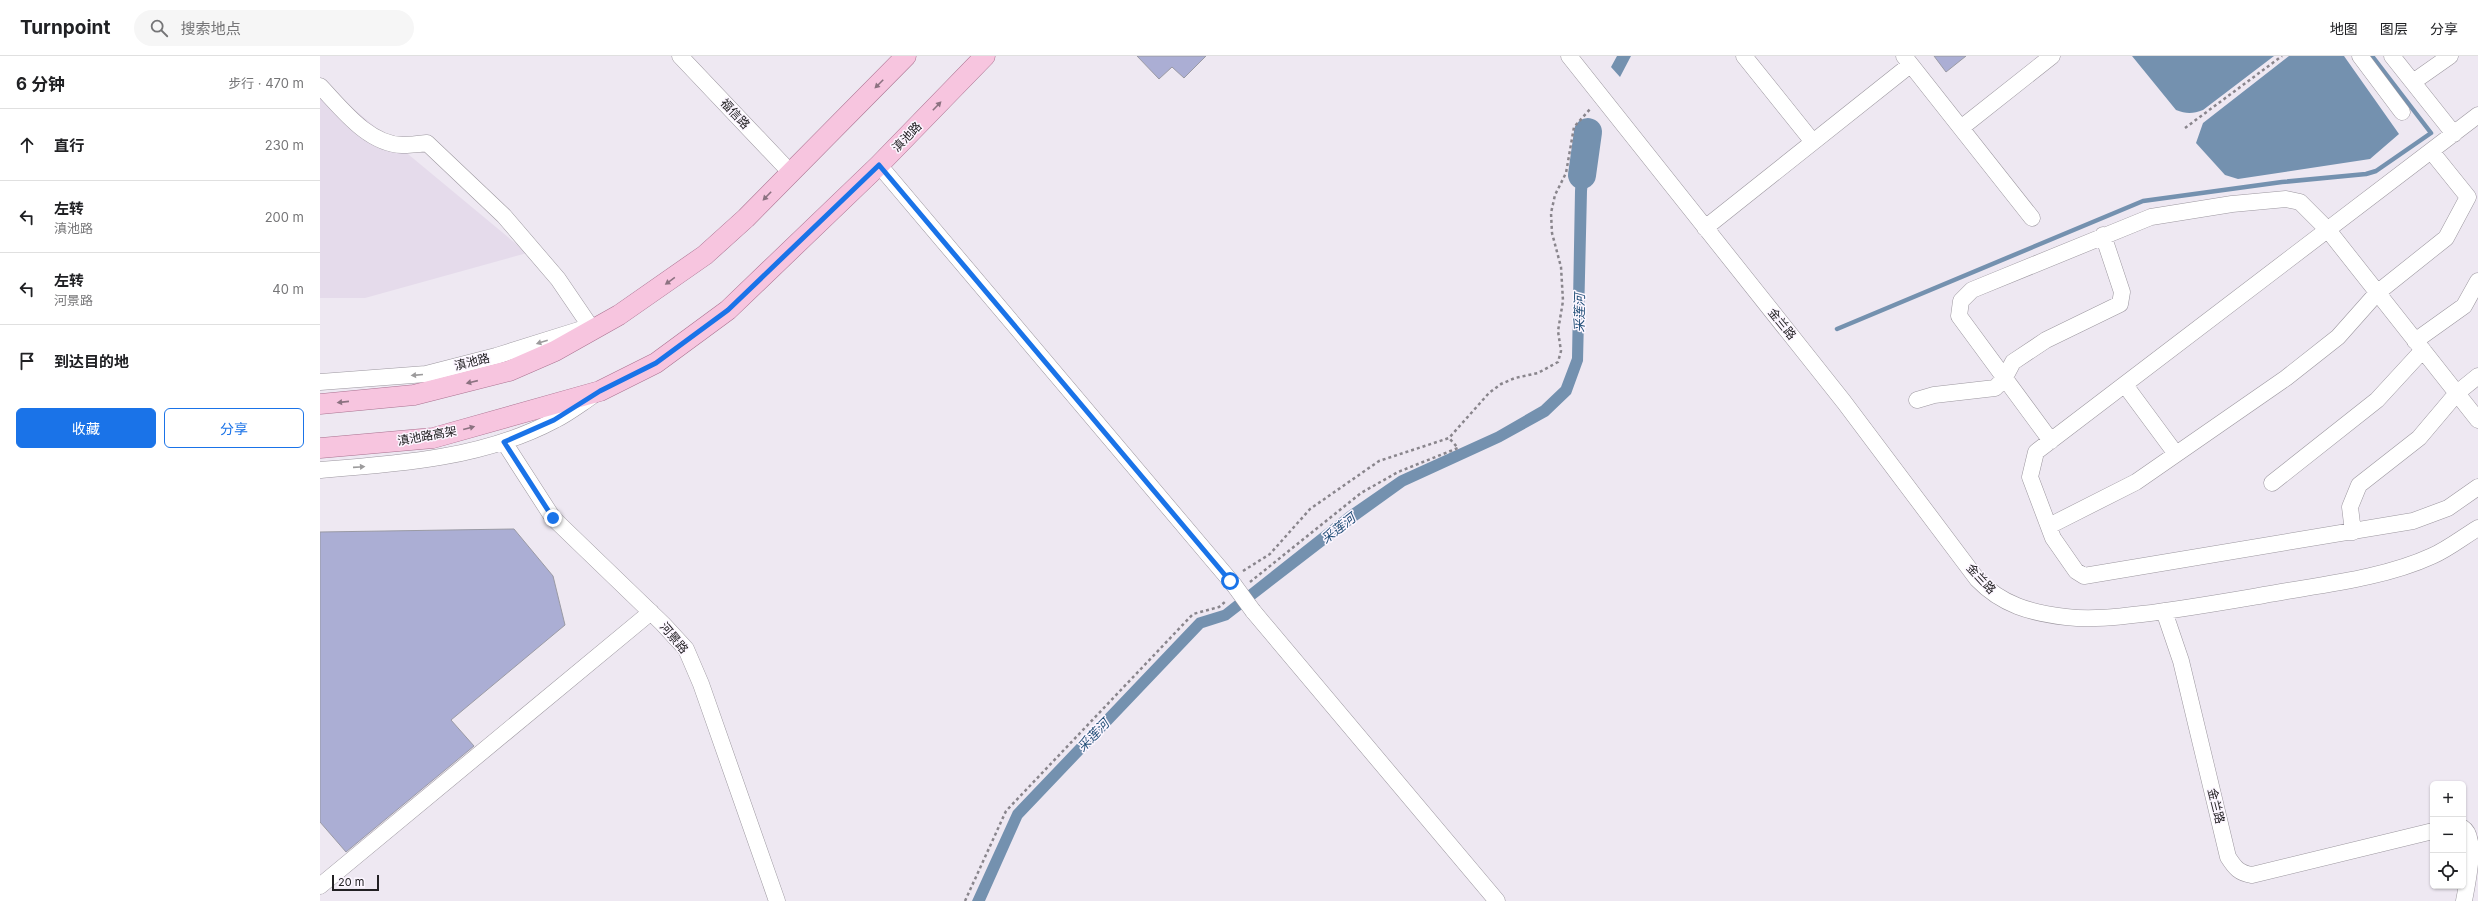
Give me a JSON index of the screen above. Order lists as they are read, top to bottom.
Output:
{
  "streets": {
    "main road": ["滇池路", "滇池路高架"],
    "street": ["福信路", "金兰路", "河景路"]
  },
  "crossings": [
    ["福信路", "滇池路"],
    ["滇池路", "滇池路高架"],
    ["滇池路", "河景路"]
  ],
  "one_way": ["滇池路高架"],
  "water": ["采莲河"],
  "scale_bar": "20 m",
  "page": {
    "header": "Turnpoint",
    "search": "搜索地点",
    "nav": ["地图", "图层", "分享"],
    "heading": ["6 分钟", "步行 · 470 m"],
    "list": [
      ["直行", "230 m"],
      ["左转", "滇池路", "200 m"],
      ["左转", "河景路", "40 m"],
      "到达目的地"
    ],
    "buttons": ["收藏", "分享"],
    "map_buttons": ["+", "−"],
    "scale": "20 m"
  }
}
